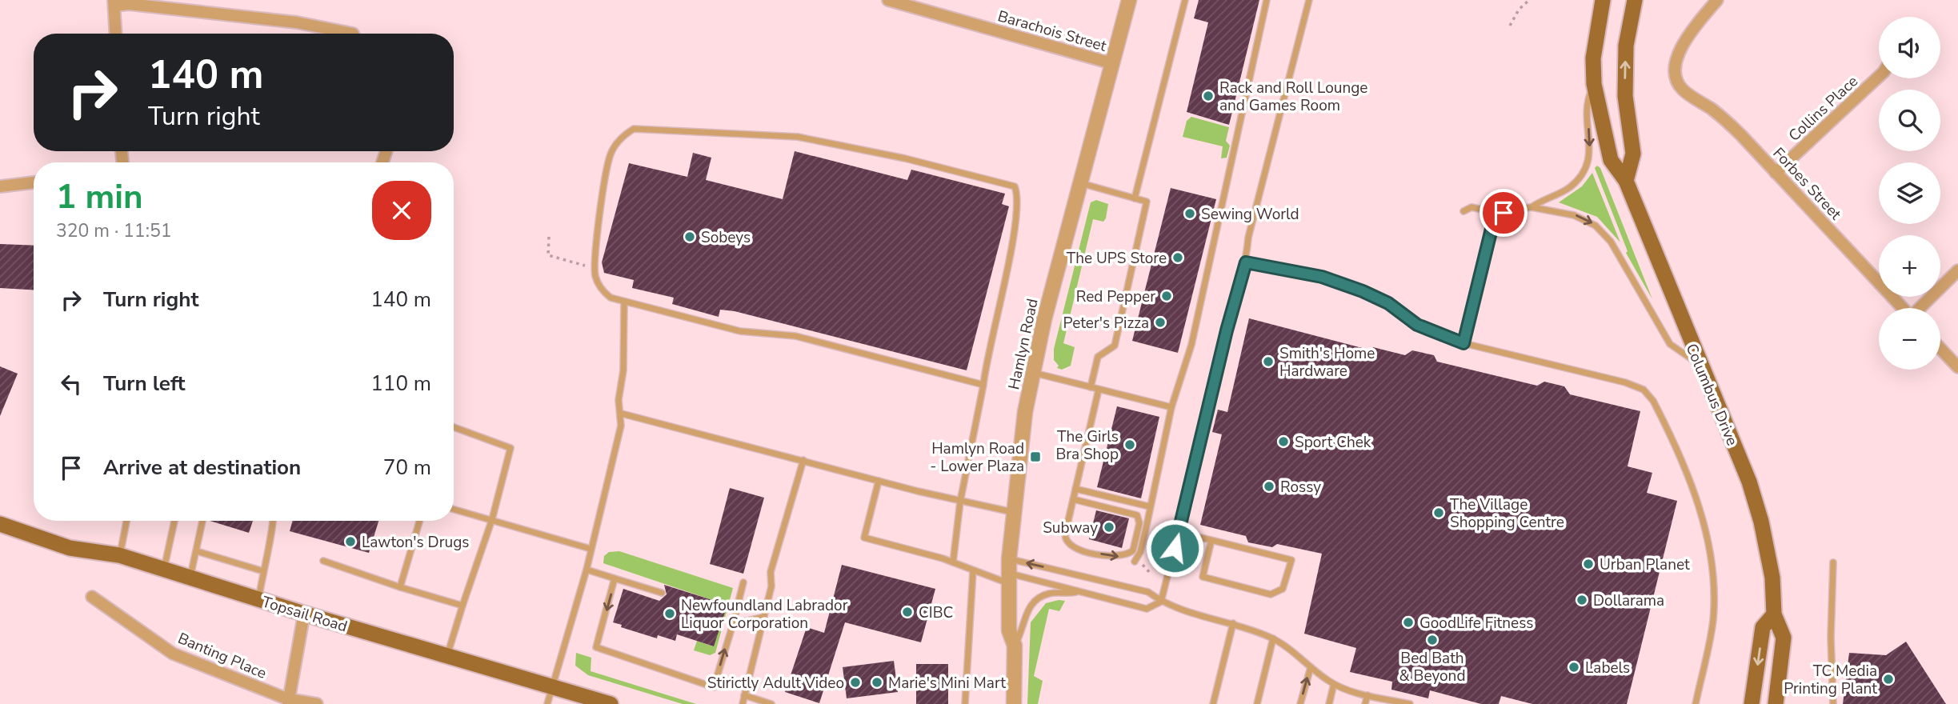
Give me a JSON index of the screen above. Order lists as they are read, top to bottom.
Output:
{
  "streets": {
    "main road": ["Columbus Drive", "Topsail Road"],
    "street": [
      "Barachois Street",
      "Collins Place",
      "Forbes Street",
      "Hamlyn Road",
      "Banting Place"
    ]
  },
  "crossings": [
    ["Barachois Street", "Hamlyn Road"],
    ["Collins Place", "Forbes Street"]
  ],
  "places": {
    "other": [
      "Rack and Roll Lounge and Games Room",
      "Sewing World",
      "Sobeys",
      "The UPS Store",
      "Red Pepper",
      "Peter's Pizza",
      "Smith's Home Hardware",
      "Sport Chek",
      "The Girls Bra Shop",
      "Rossy",
      "The Village Shopping Centre",
      "Subway",
      "Lawton's Drugs",
      "Urban Planet",
      "Dollarama",
      "CIBC",
      "Newfoundland Labrador Liquor Corporation",
      "GoodLife Fitness",
      "Bed Bath & Beyond",
      "Labels",
      "TC Media Printing Plant",
      "Stirictly Adult Video",
      "Marie's Mini Mart"
    ],
    "transit": ["Hamlyn Road - Lower Plaza"]
  },
  "page": {
    "map_buttons": ["+", "−"],
    "turn": ["140 m", "Turn right"],
    "heading": ["1 min", "320 m · 11:51"],
    "list": [
      {
        "name": "Turn right",
        "value": "140 m"
      },
      {
        "name": "Turn left",
        "value": "110 m"
      },
      {
        "name": "Arrive at destination",
        "value": "70 m"
      }
    ]
  }
}
